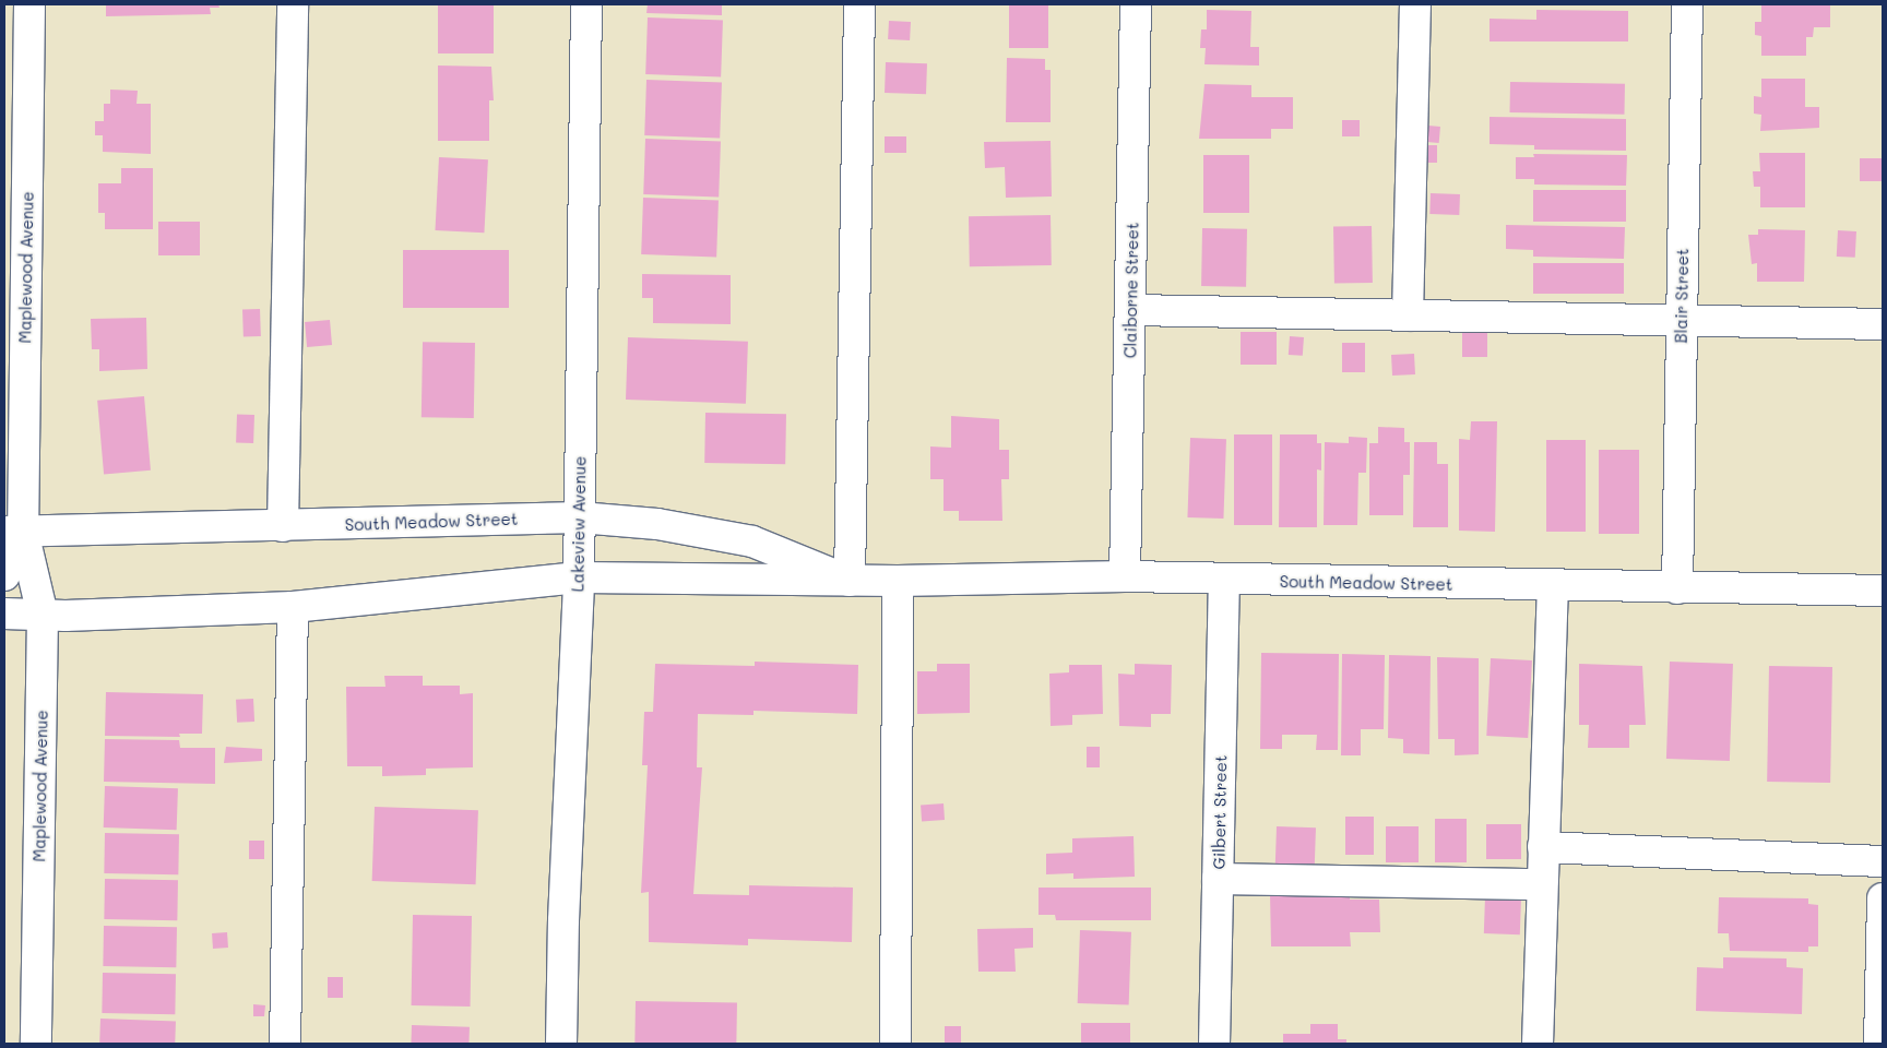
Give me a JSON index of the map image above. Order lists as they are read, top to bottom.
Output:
{
  "streets": {
    "street": [
      "Maplewood Avenue",
      "Claiborne Street",
      "Blair Street",
      "South Meadow Street",
      "Lakeview Avenue",
      "Gilbert Street"
    ]
  },
  "crossings": [
    ["Maplewood Avenue", "South Meadow Street"],
    ["Claiborne Street", "South Meadow Street"],
    ["Blair Street", "South Meadow Street"],
    ["South Meadow Street", "Lakeview Avenue"],
    ["South Meadow Street", "Gilbert Street"]
  ]
}
